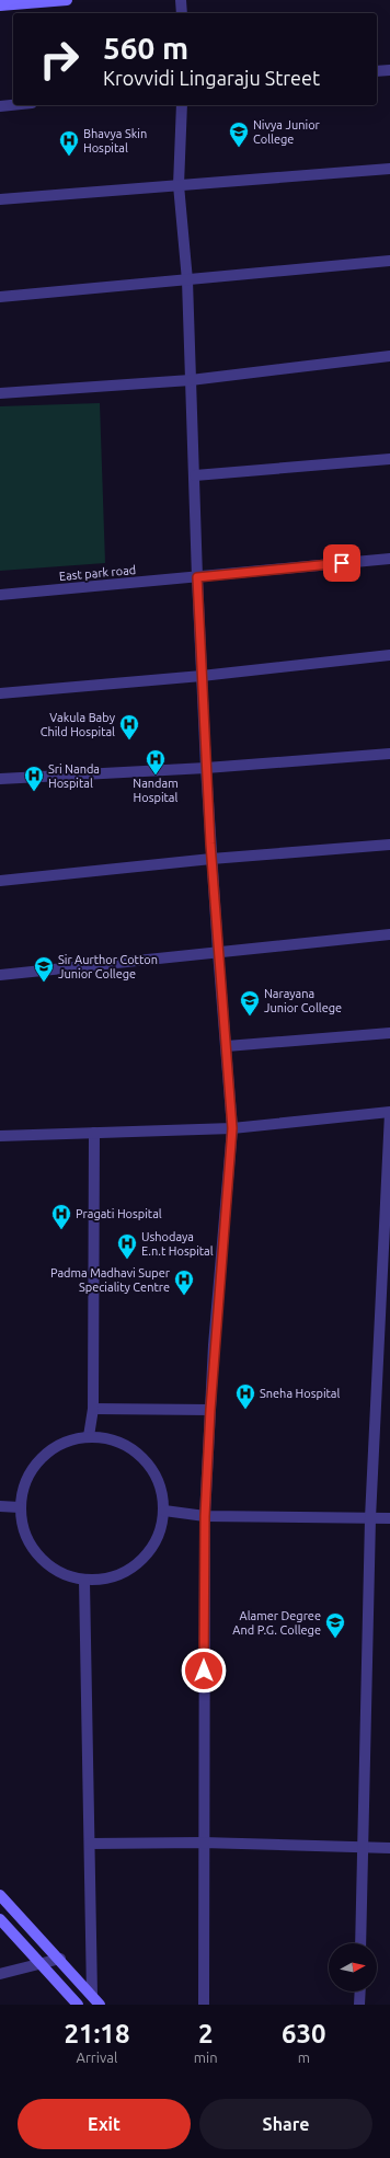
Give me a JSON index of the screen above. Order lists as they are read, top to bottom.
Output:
{
  "streets": {
    "street": ["East park road"]
  },
  "places": {
    "school or university": [
      "Nivya Junior College",
      "Sir Aurthor Cotton Junior College",
      "Narayana Junior College",
      "Alamer Degree And P.G. College"
    ],
    "hospital": [
      "Bhavya Skin Hospital",
      "Vakula Baby Child Hospital",
      "Nandam Hospital",
      "Sri Nanda Hospital",
      "Pragati Hospital",
      "Ushodaya E.n.t Hospital",
      "Padma Madhavi Super Speciality Centre",
      "Sneha Hospital"
    ]
  },
  "north": "right",
  "page": {
    "turn": ["560 m", "Krovvidi Lingaraju Street"],
    "eta": [
      "21:18",
      "Arrival",
      "2",
      "min",
      "630",
      "m"
    ],
    "buttons": ["Exit", "Share"]
  }
}
